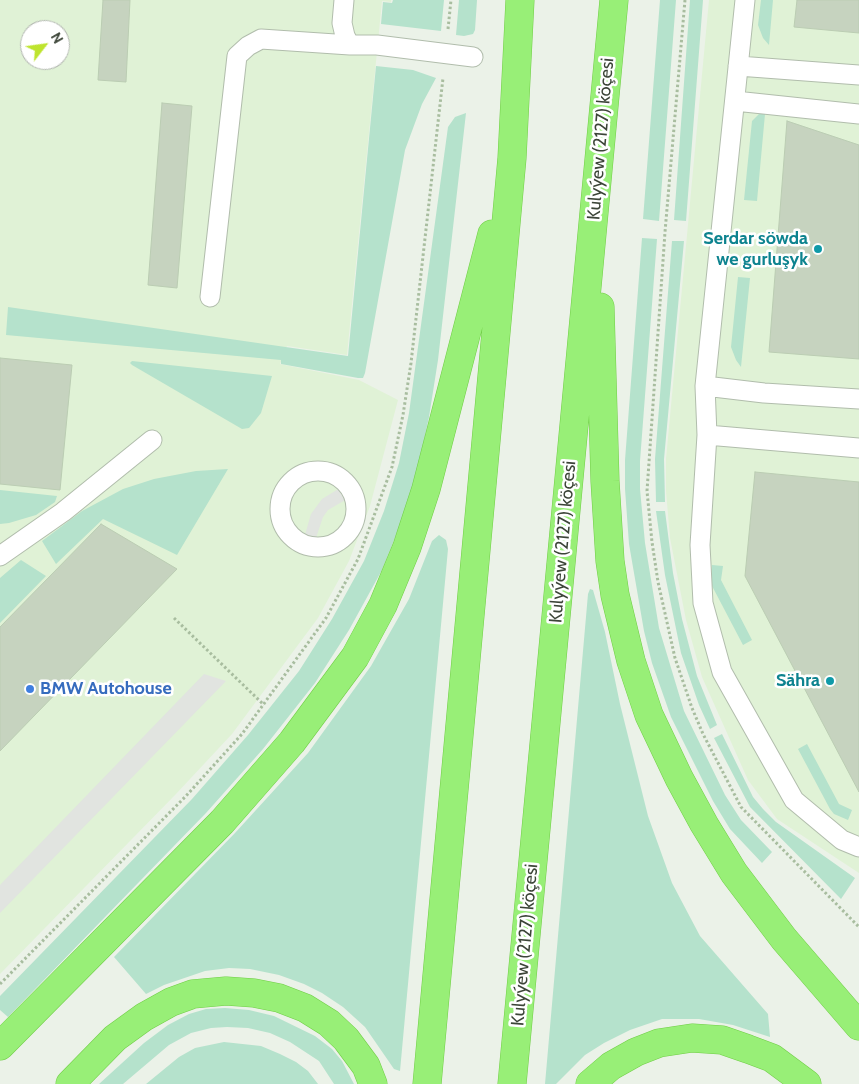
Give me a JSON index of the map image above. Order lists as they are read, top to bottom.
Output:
{
  "streets": {
    "highway": ["Kulyýew (2127) köçesi"]
  },
  "places": ["Serdar söwda we gurluşyk", "Sähra", "BMW Autohouse"],
  "north": "top right"
}
